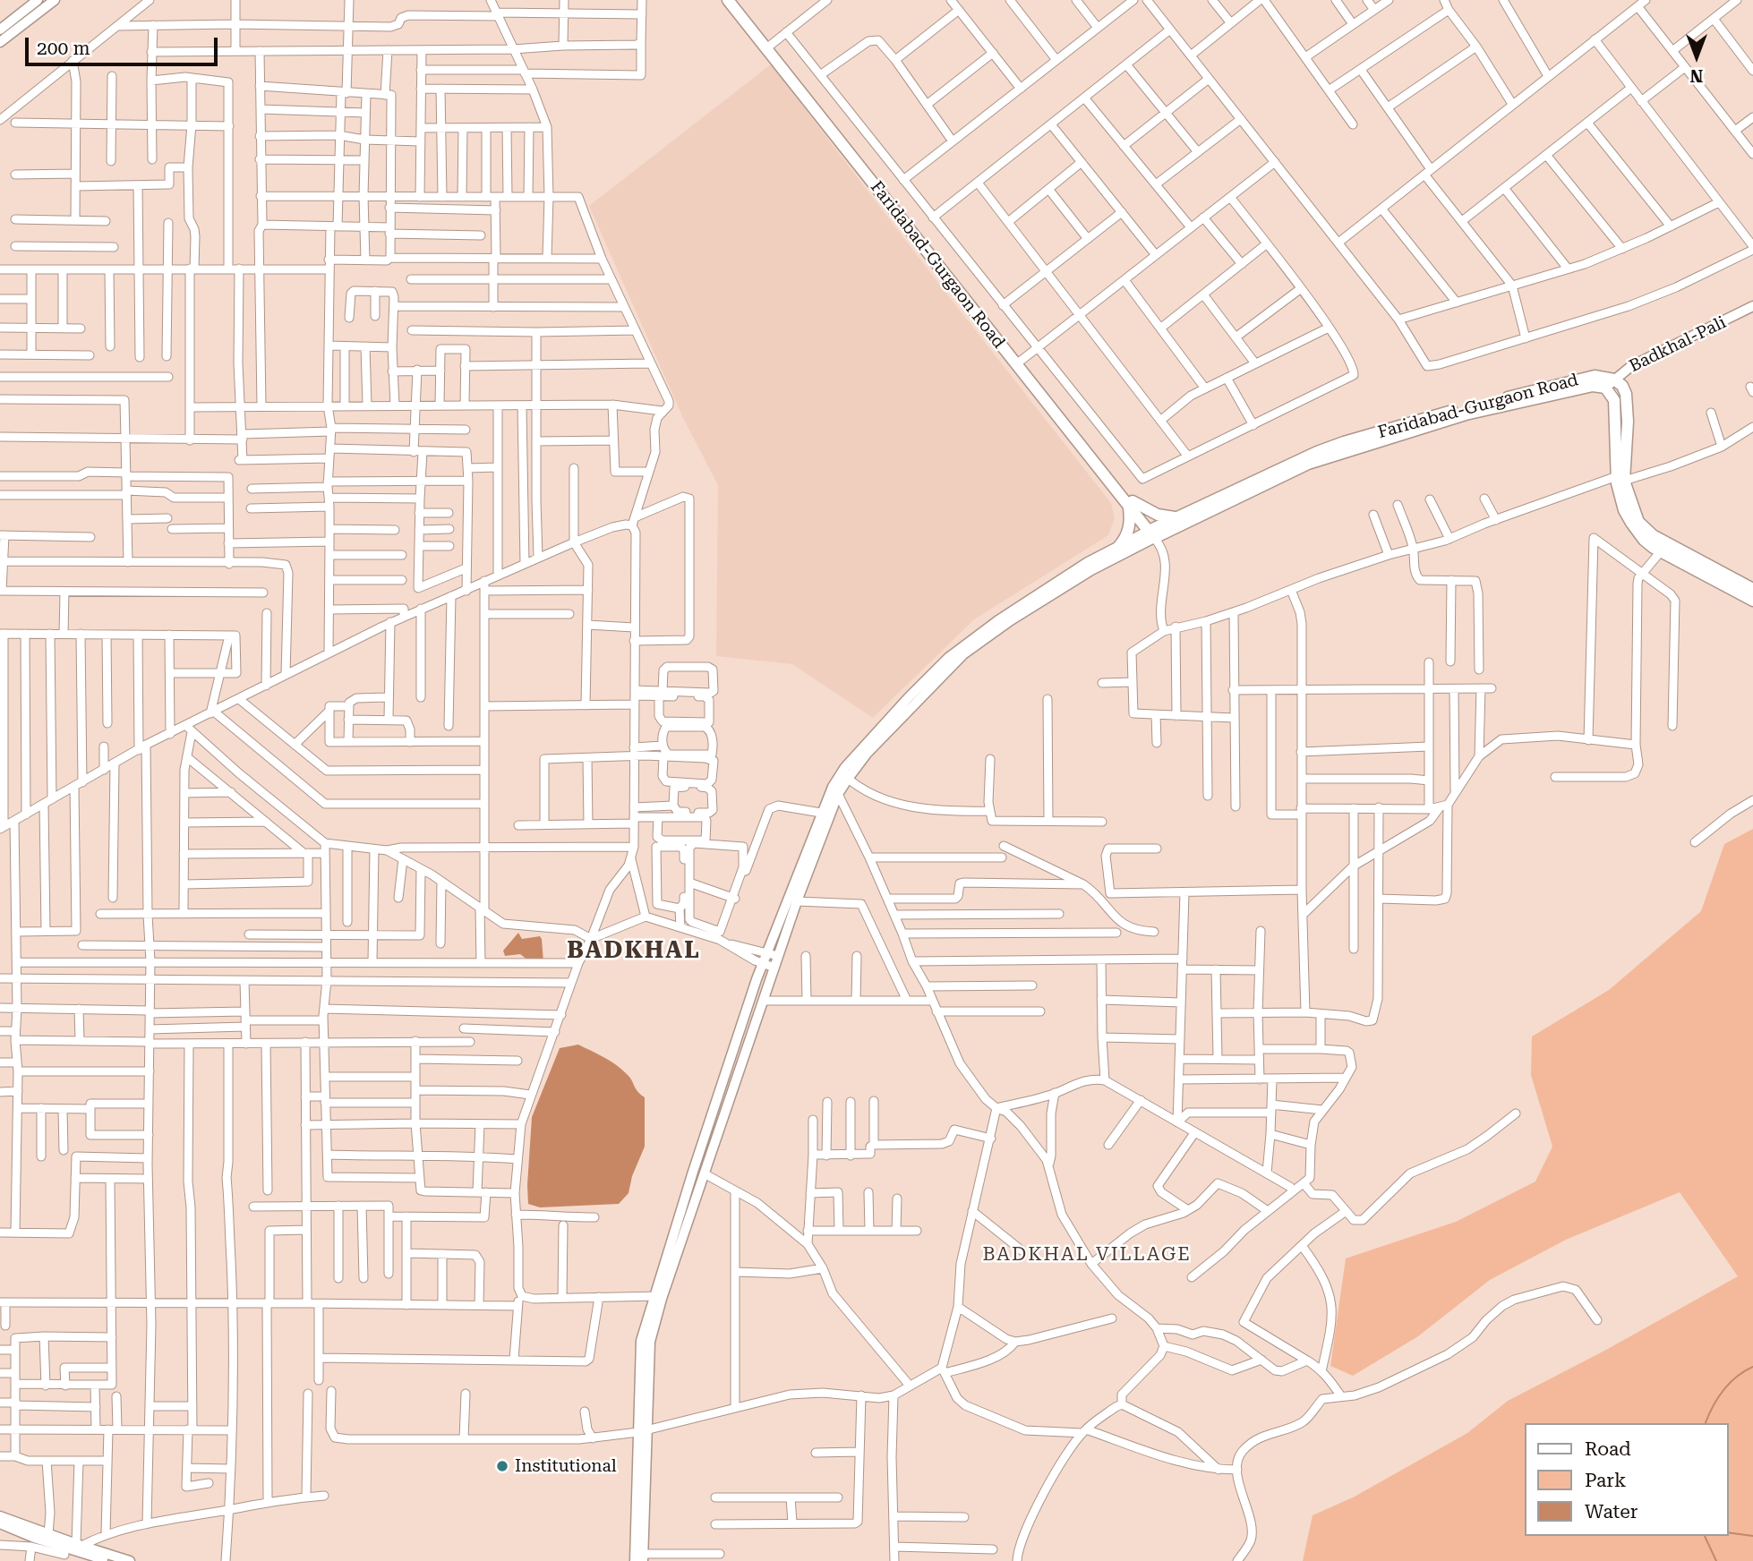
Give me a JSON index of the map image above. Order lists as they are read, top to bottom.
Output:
{
  "streets": {
    "main road": ["Faridabad-Gurgaon Road"],
    "street": ["Badkhal-Pali"]
  },
  "crossings": [
    ["Faridabad-Gurgaon Road", "Badkhal-Pali"]
  ],
  "districts": ["BADKHAL", "BADKHAL VILLAGE"],
  "places": ["Institutional"],
  "legend": ["Road", "Park", "Water"],
  "scale_bar": "200 m",
  "north": "bottom"
}
